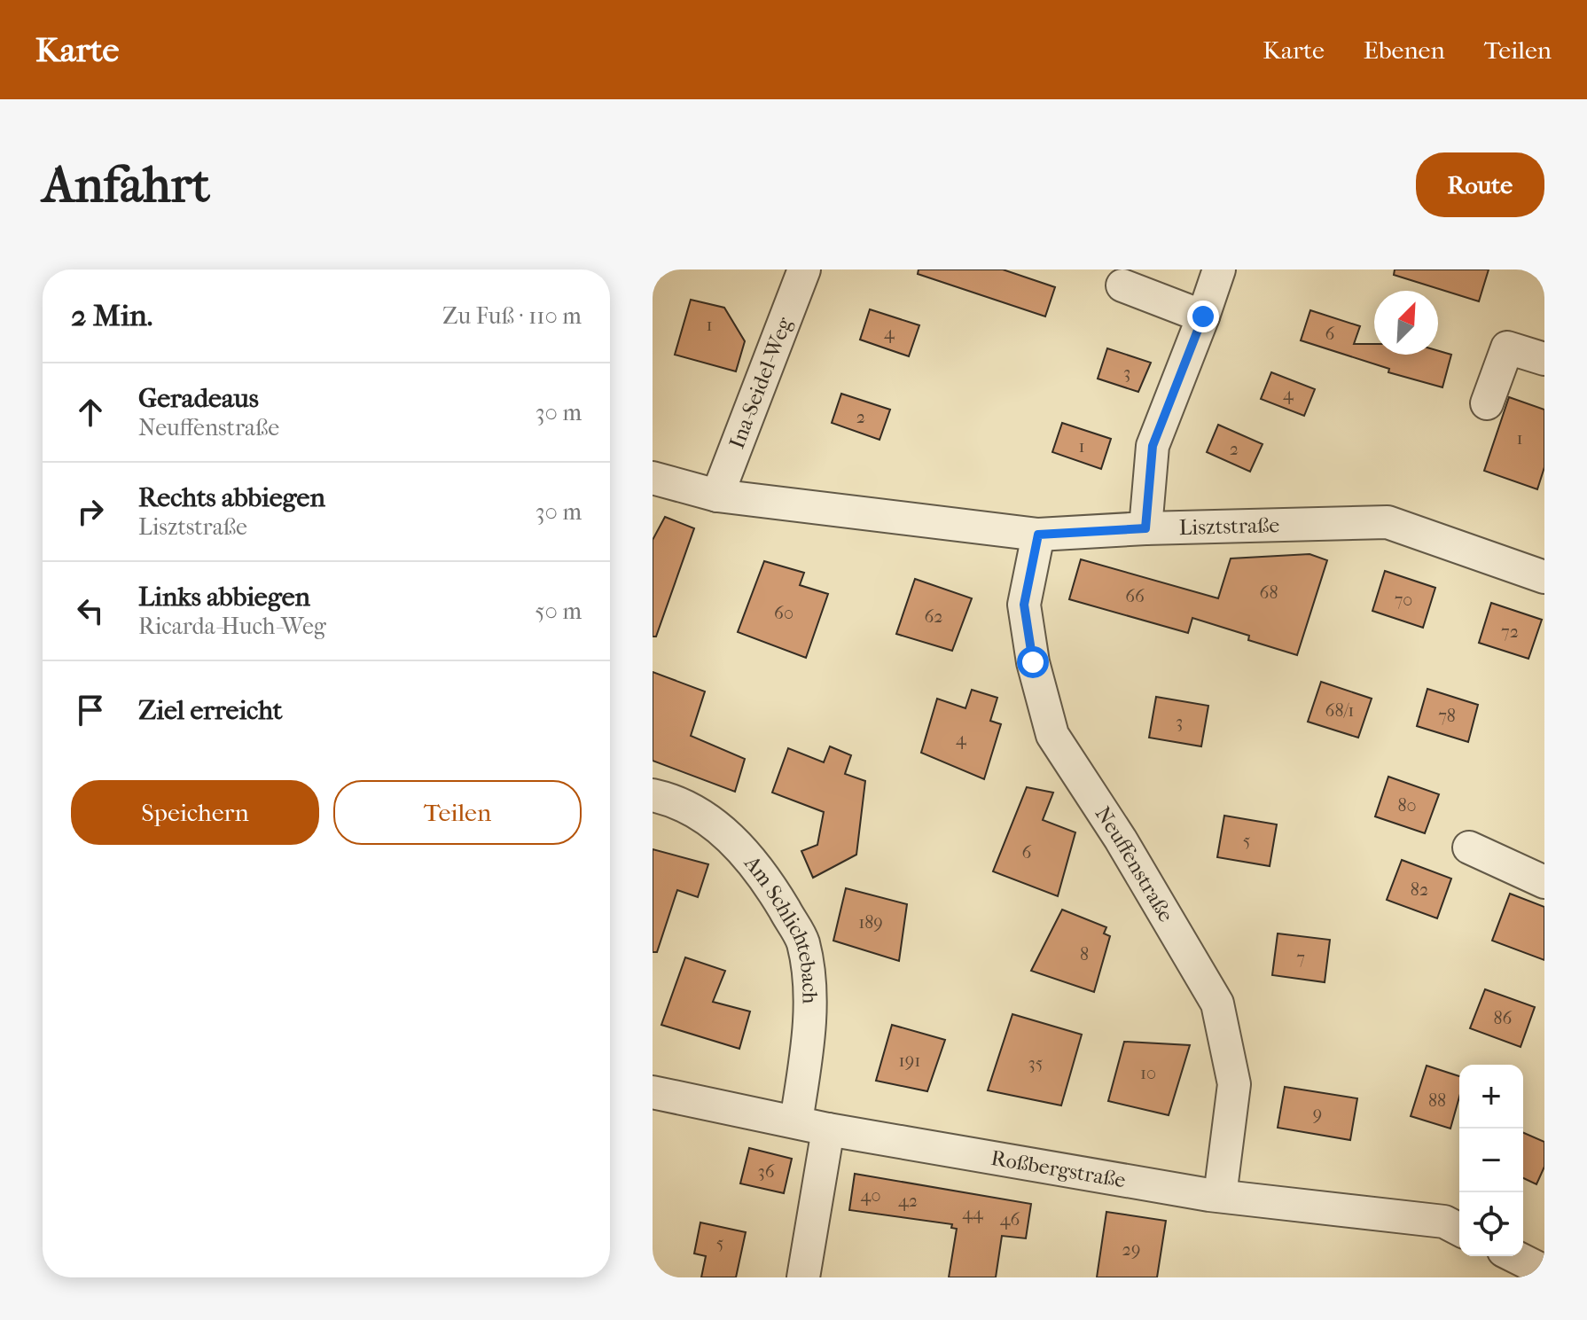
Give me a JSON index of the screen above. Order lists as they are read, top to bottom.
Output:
{
  "streets": {
    "street": [
      "Ina-Seidel-Weg",
      "Lisztstraße",
      "Neuffenstraße",
      "Am Schlichtebach",
      "Roßbergstraße"
    ]
  },
  "crossings": [
    ["Ina-Seidel-Weg", "Lisztstraße"],
    ["Lisztstraße", "Neuffenstraße"],
    ["Neuffenstraße", "Roßbergstraße"],
    ["Am Schlichtebach", "Roßbergstraße"]
  ],
  "house_numbers": [
    "1",
    "4",
    "6",
    "3",
    "4",
    "2",
    "1",
    "1",
    "2",
    "68",
    "66",
    "70",
    "60",
    "62",
    "72",
    "68/1",
    "78",
    "3",
    "4",
    "80",
    "5",
    "6",
    "82",
    "189",
    "8",
    "7",
    "86",
    "191",
    "35",
    "10",
    "88",
    "9",
    "36",
    "40",
    "42",
    "44",
    "46",
    "5",
    "29"
  ],
  "north": "top right",
  "page": {
    "header": "Karte",
    "nav": ["Karte", "Ebenen", "Teilen"],
    "buttons": [
      "Route",
      ["Speichern", "Teilen"]
    ],
    "title": "Anfahrt",
    "heading": ["2 Min.", "Zu Fuß · 110 m"],
    "list": [
      ["Geradeaus", "Neuffenstraße", "30 m"],
      ["Rechts abbiegen", "Lisztstraße", "30 m"],
      ["Links abbiegen", "Ricarda-Huch-Weg", "50 m"],
      "Ziel erreicht"
    ],
    "map_buttons": ["+", "−"]
  }
}
